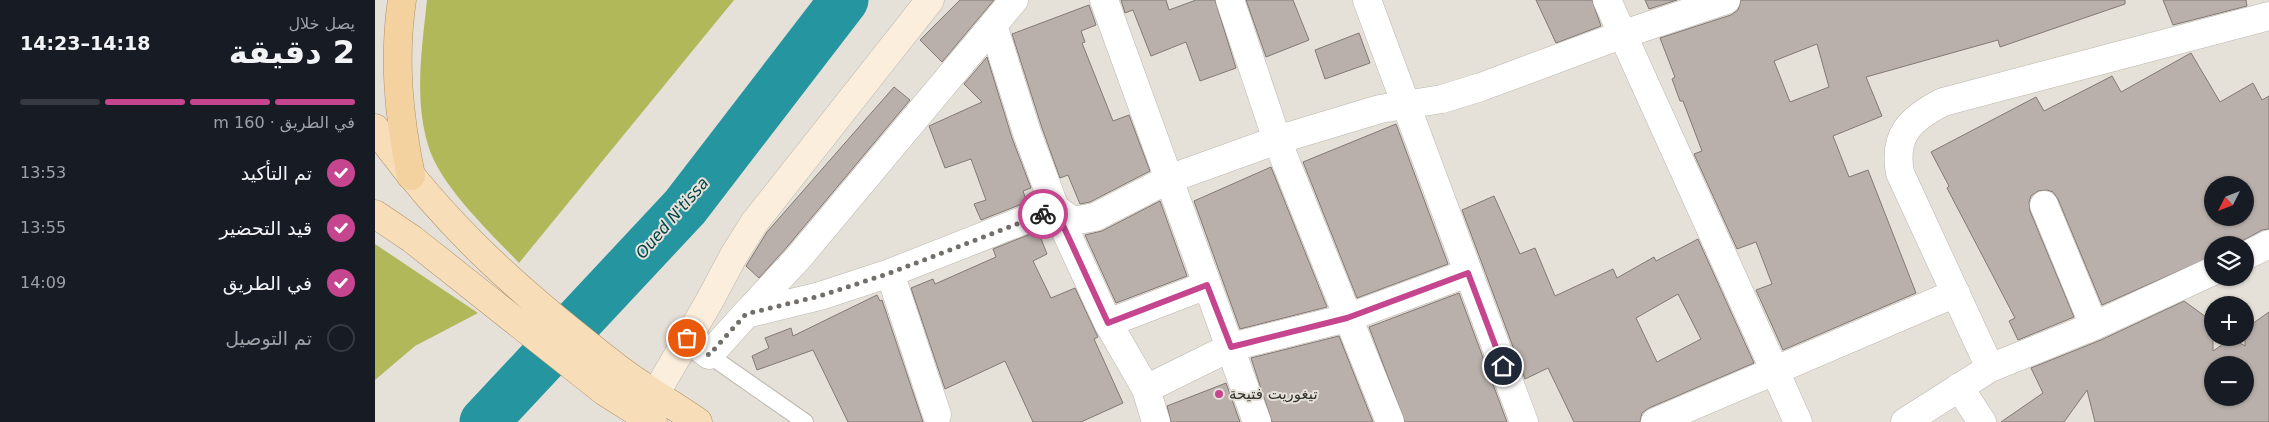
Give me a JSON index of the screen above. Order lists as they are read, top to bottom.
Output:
{
  "water": ["Oued N'tissa"],
  "places": ["تيغوريت فتيحة"],
  "north": "bottom left",
  "page": {
    "heading": ["2 دقيقة", "يصل خلال", "14:18–14:23"],
    "bar": "في الطريق · 160 m",
    "list": [
      ["تم التأكيد", "13:53"],
      ["قيد التحضير", "13:55"],
      ["في الطريق", "14:09"],
      "تم التوصيل"
    ],
    "map_buttons": ["+", "−"]
  }
}
